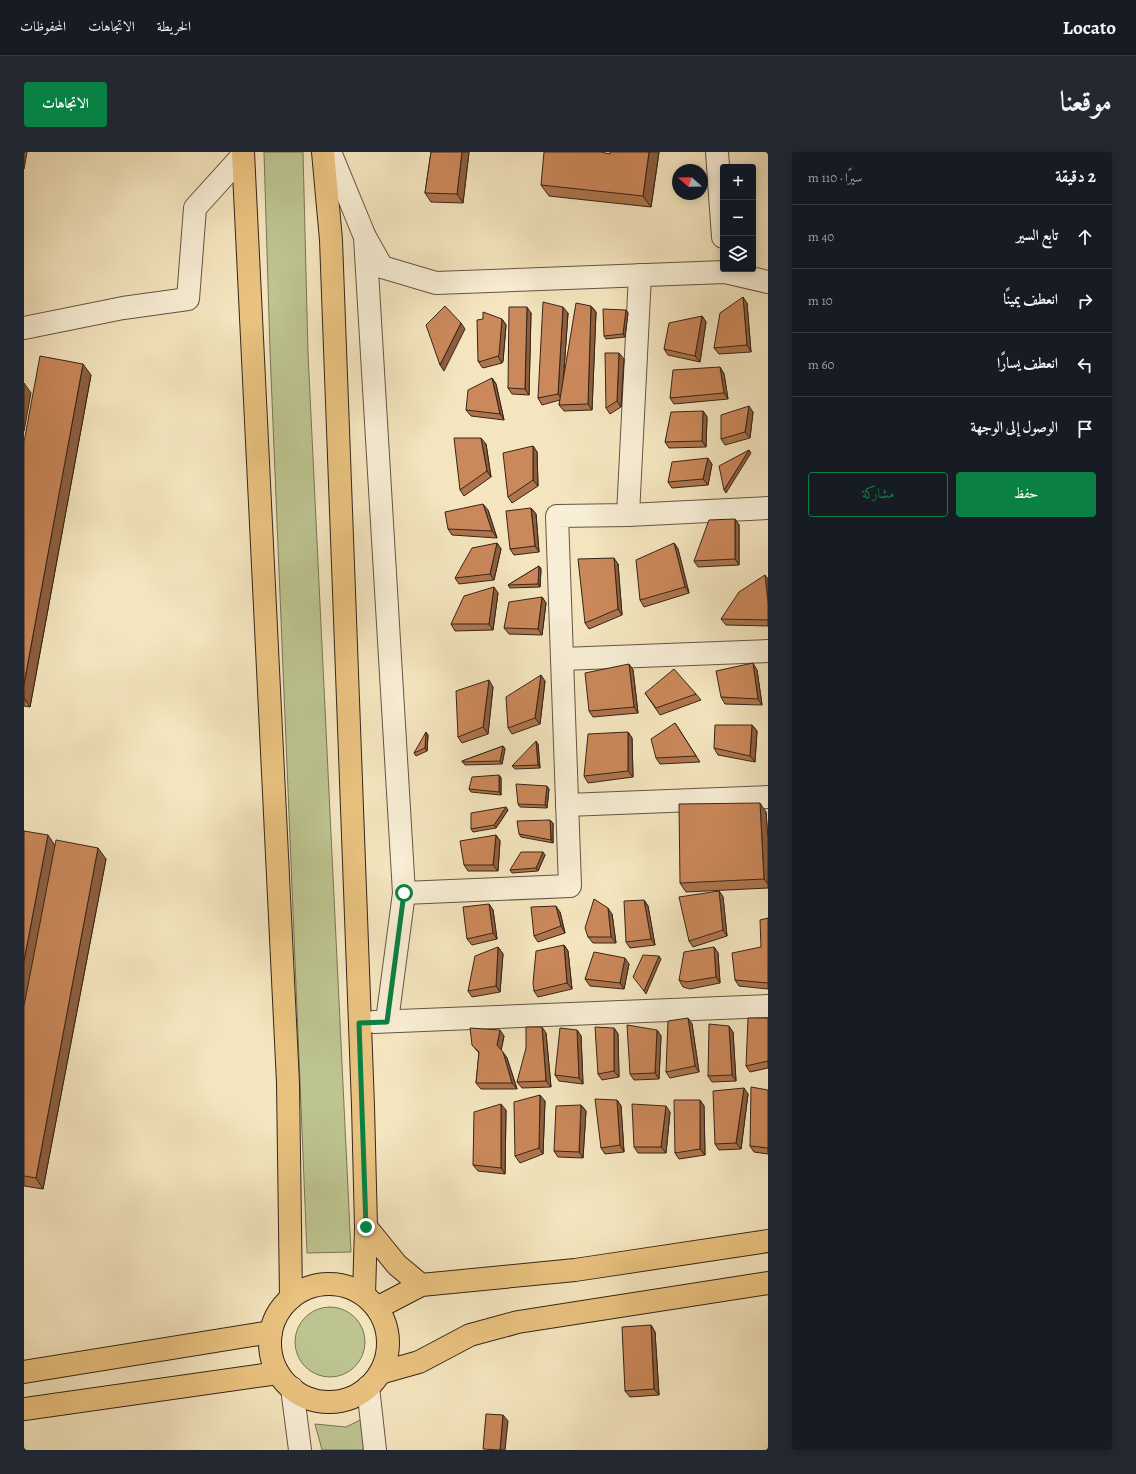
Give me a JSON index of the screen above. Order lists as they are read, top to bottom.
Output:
{
  "north": "left",
  "page": {
    "header": "Locato",
    "nav": ["الخريطة", "الاتجاهات", "المحفوظات"],
    "title": "موقعنا",
    "buttons": [
      "الاتجاهات",
      ["حفظ", "مشاركة"]
    ],
    "heading": ["2 دقيقة", "سيرًا · 110 m"],
    "map_buttons": ["+", "−"],
    "list": [
      ["تابع السير", "40 m"],
      ["انعطف يمينًا", "10 m"],
      ["انعطف يسارًا", "60 m"],
      "الوصول إلى الوجهة"
    ]
  }
}
